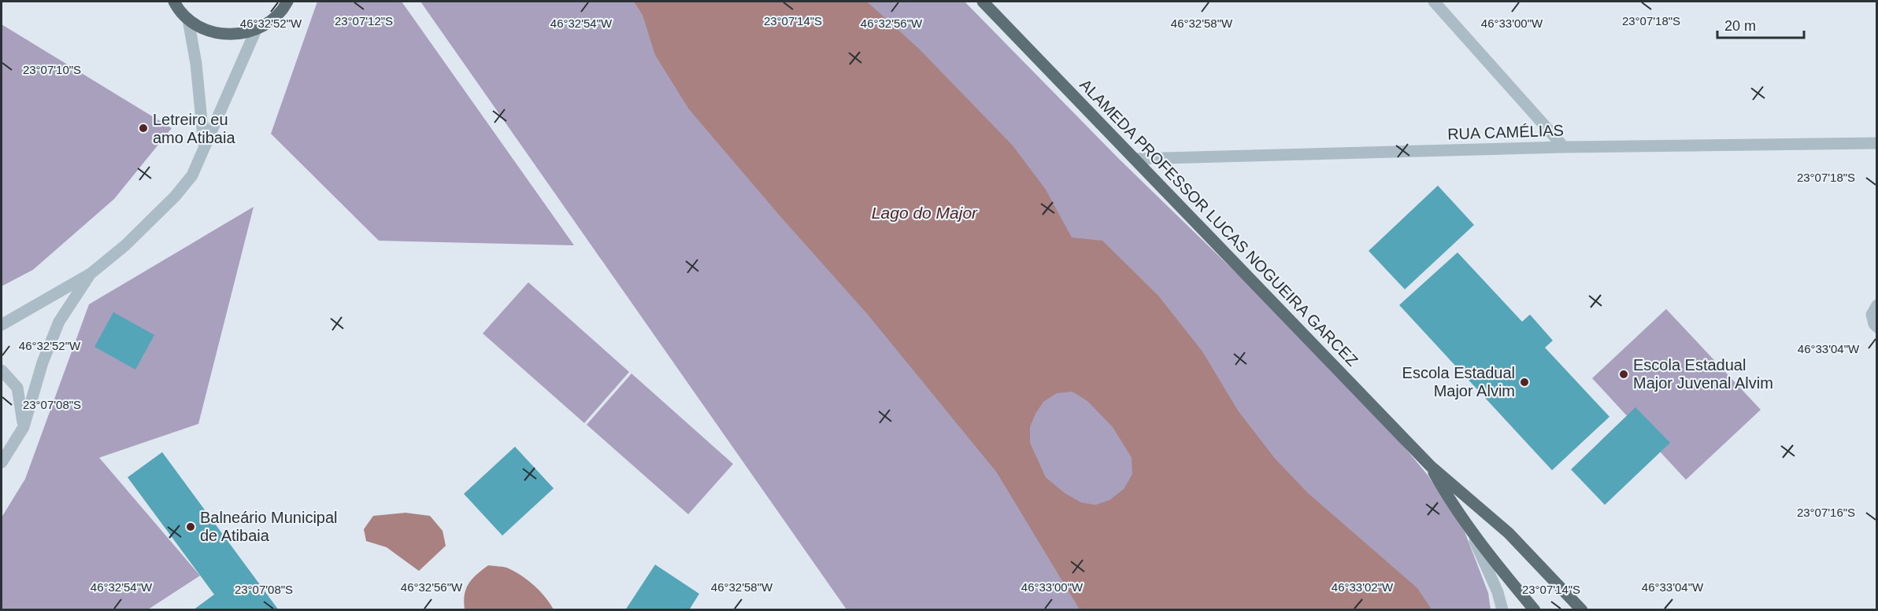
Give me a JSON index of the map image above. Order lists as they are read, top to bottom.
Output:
{
  "streets": {
    "main road": ["ALAMEDA PROFESSOR LUCAS NOGUEIRA GARCEZ"],
    "street": ["RUA CAMÉLIAS"]
  },
  "crossings": [
    ["RUA CAMÉLIAS", "ALAMEDA PROFESSOR LUCAS NOGUEIRA GARCEZ"]
  ],
  "water": ["Lago do Major"],
  "places": [
    "Letreiro eu amo Atibaia",
    "Escola Estadual Major Juvenal Alvim",
    "Escola Estadual Major Alvim",
    "Balneário Municipal de Atibaia"
  ],
  "scale_bar": "20 m",
  "coordinates": [
    "23°07'12\"S",
    "23°07'14\"S",
    "23°07'18\"S",
    "46°32'52\"W",
    "46°32'54\"W",
    "46°32'56\"W",
    "46°32'58\"W",
    "46°33'00\"W",
    "23°07'10\"S",
    "46°33'04\"W",
    "23°07'08\"S",
    "23°07'16\"S",
    "46°33'02\"W"
  ]
}
